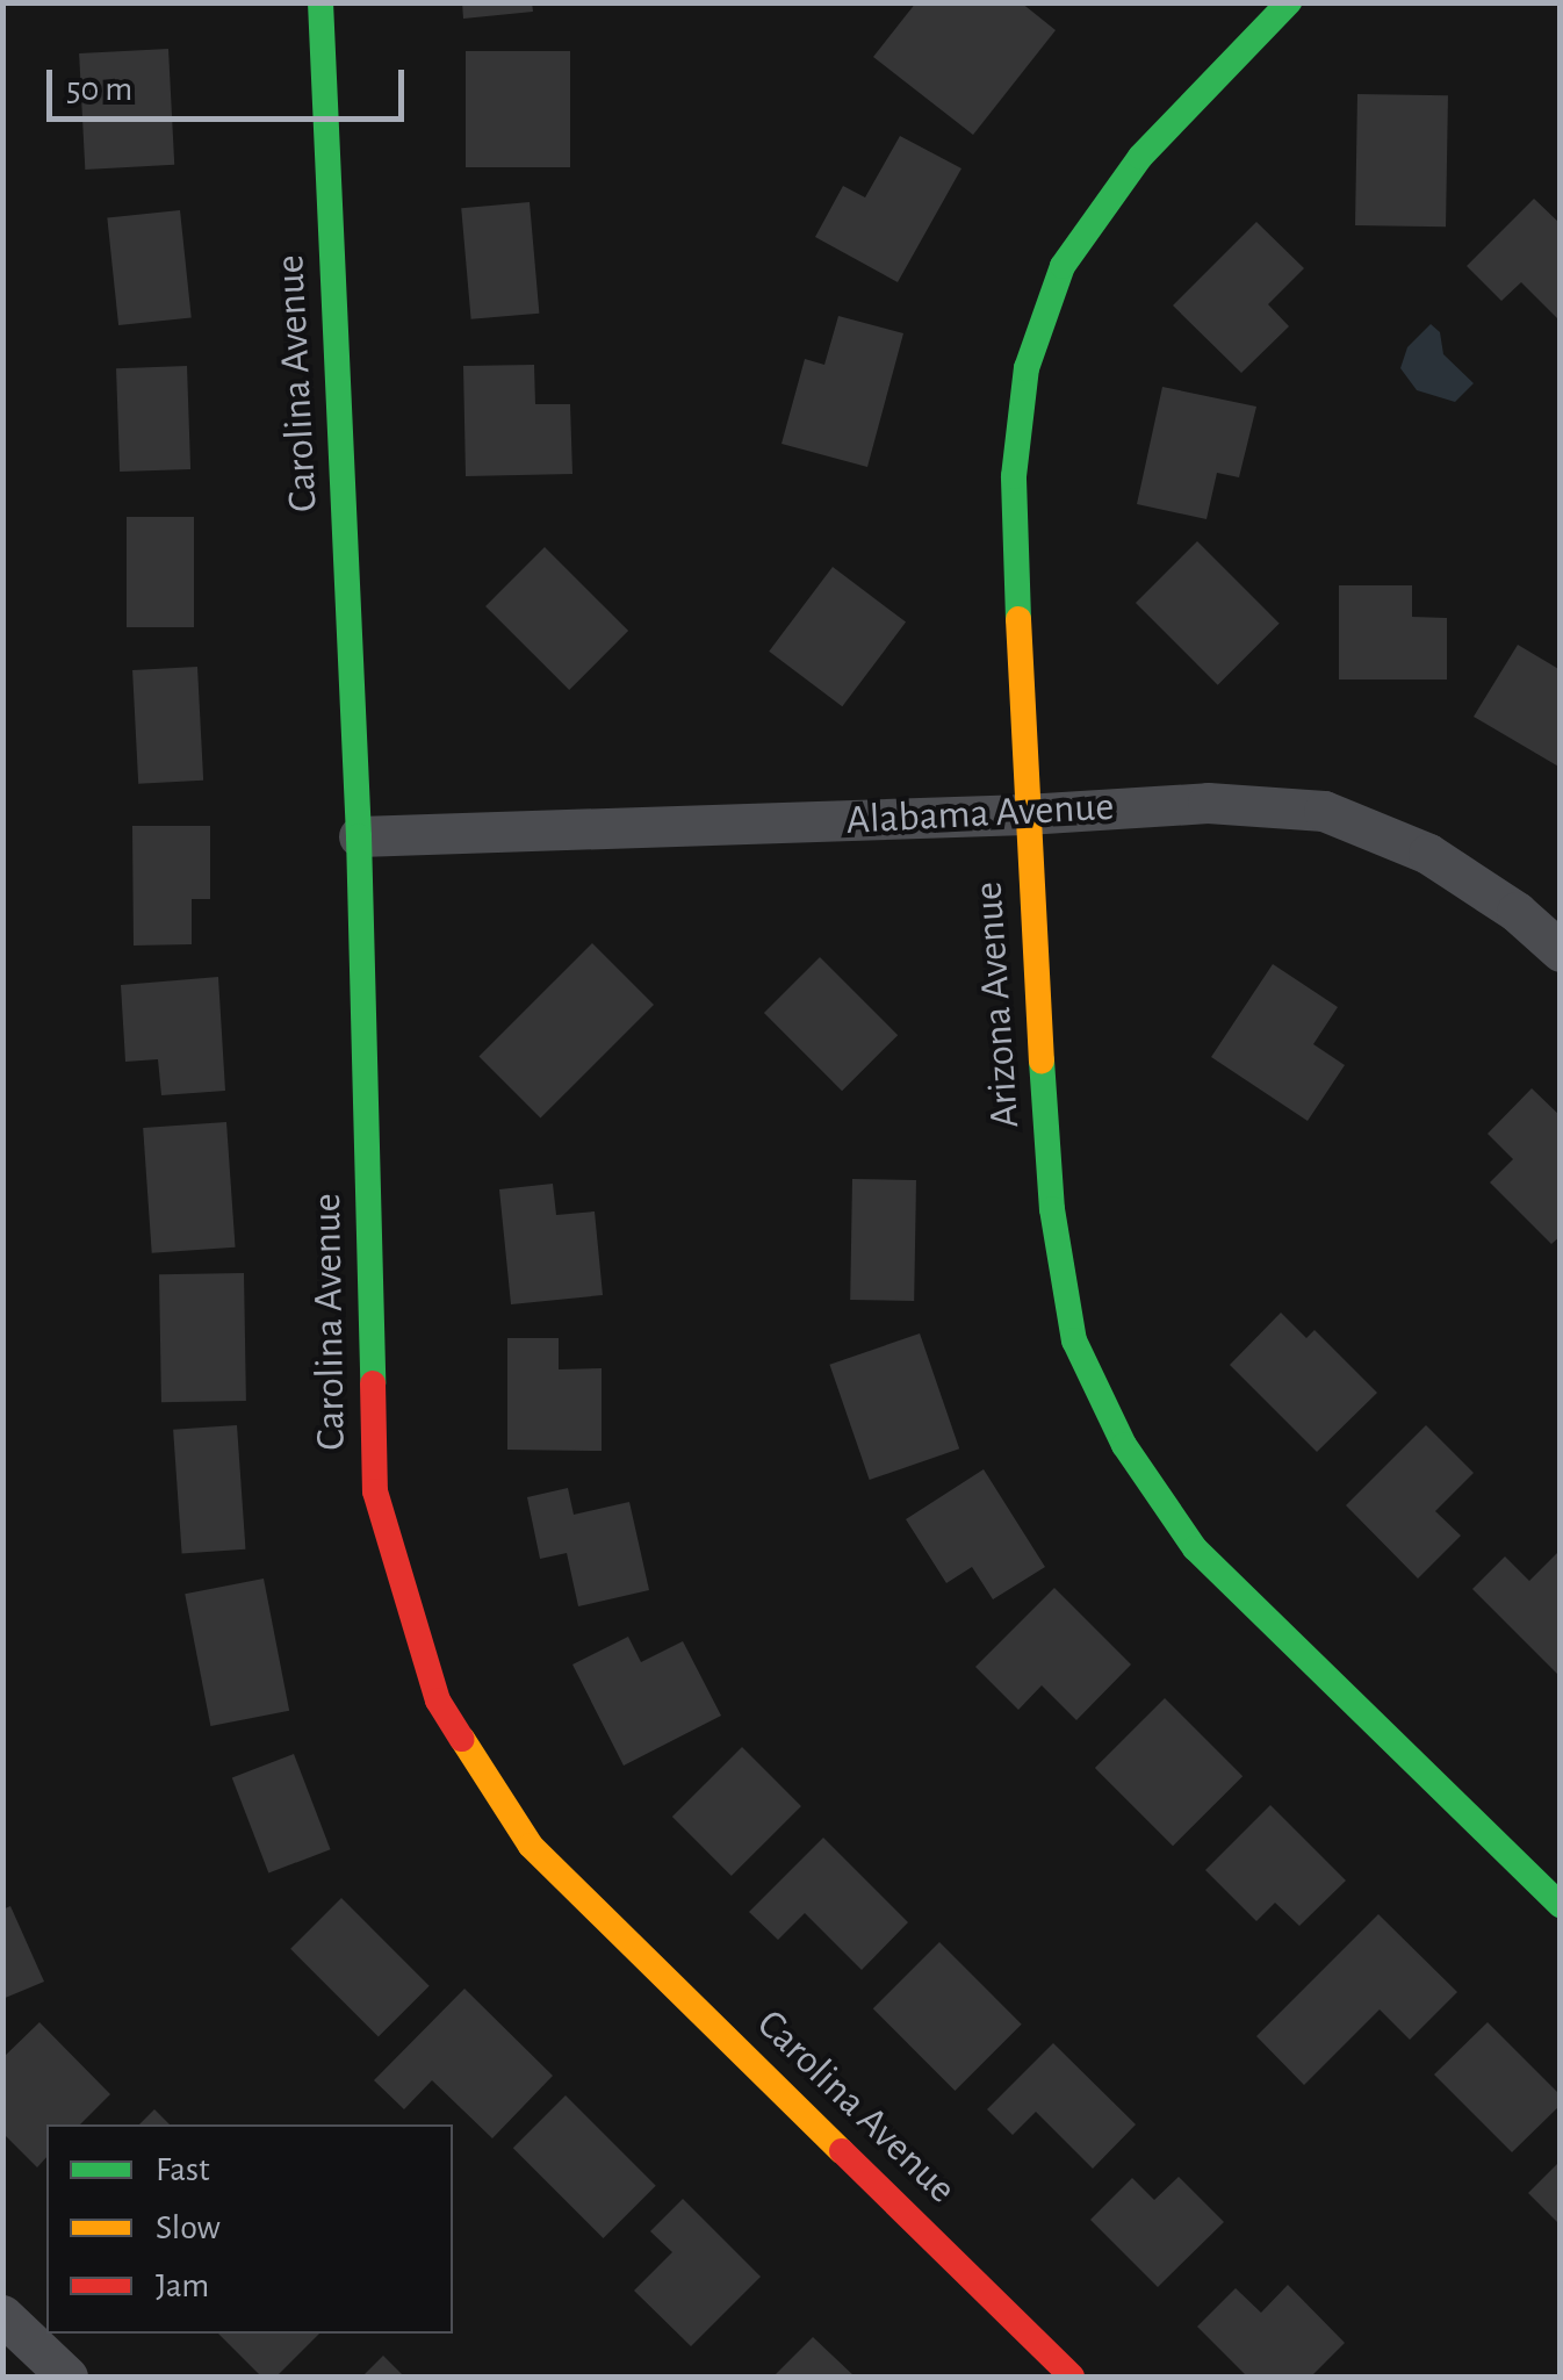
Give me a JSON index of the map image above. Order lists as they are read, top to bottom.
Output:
{
  "streets": {
    "street": ["Carolina Avenue", "Alabama Avenue", "Arizona Avenue"]
  },
  "crossings": [
    ["Carolina Avenue", "Alabama Avenue"],
    ["Alabama Avenue", "Arizona Avenue"]
  ],
  "legend": ["Fast", "Slow", "Jam"],
  "scale_bar": "50 m"
}
